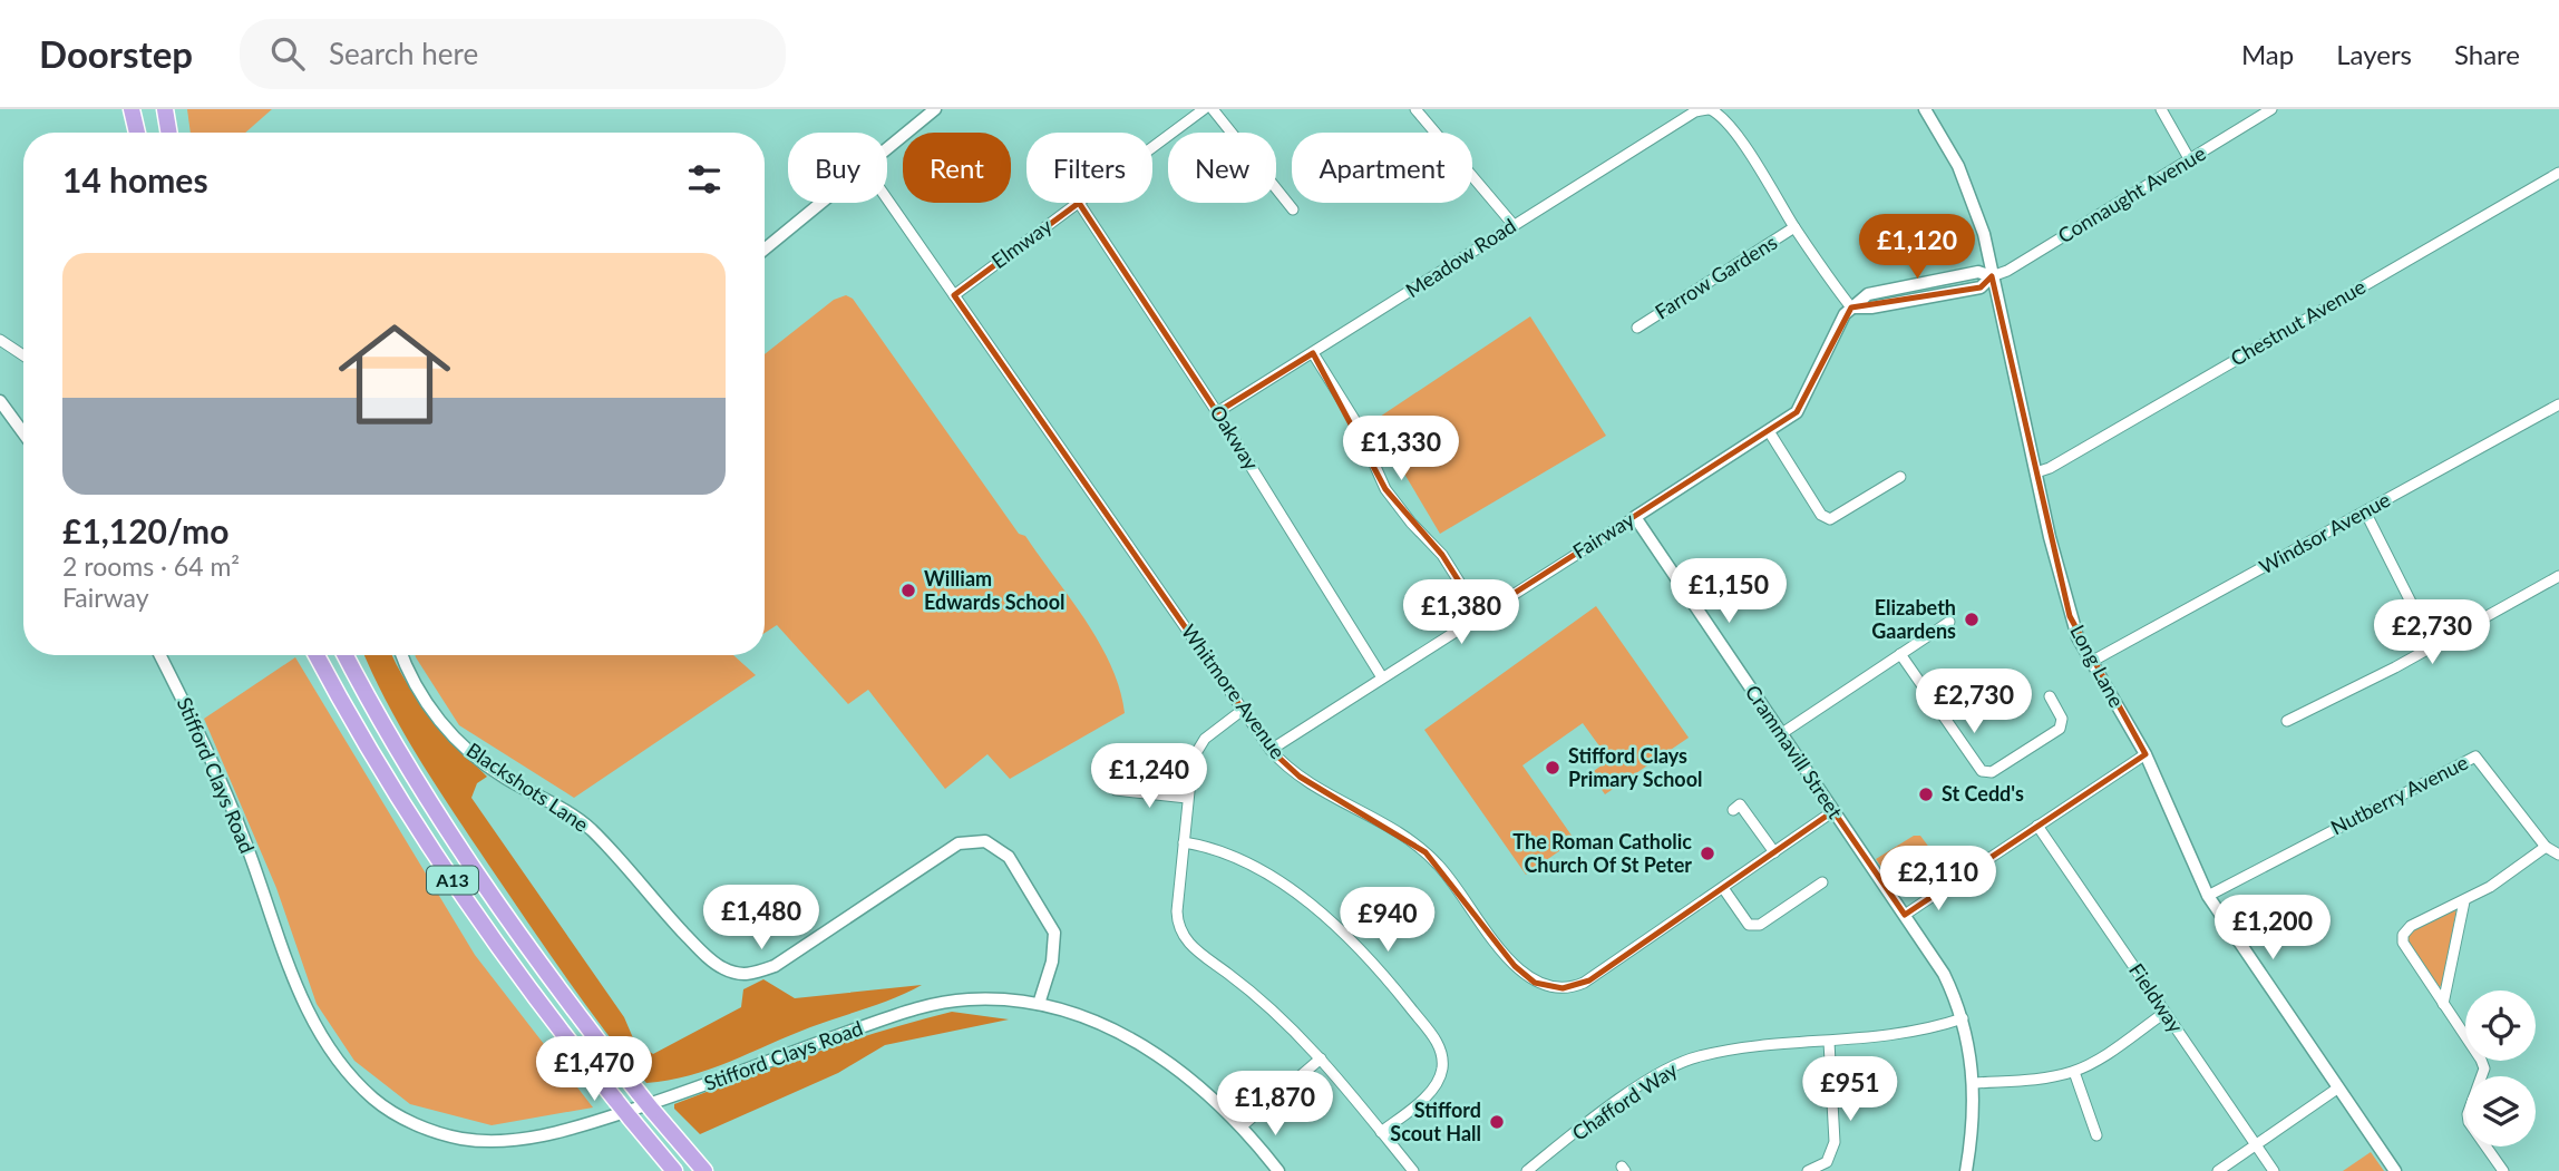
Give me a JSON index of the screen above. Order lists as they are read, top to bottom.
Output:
{
  "streets": {
    "highway": ["A13"],
    "street": [
      "Connaught Avenue",
      "Elmway",
      "Meadow Road",
      "Farrow Gardens",
      "Chestnut Avenue",
      "Oakway",
      "Windsor Avenue",
      "Fairway",
      "Long Lane",
      "Whitmore Avenue",
      "Crammavill Street",
      "Stifford Clays Road",
      "Blackshots Lane",
      "Nutberry Avenue",
      "Fieldway",
      "Chafford Way"
    ]
  },
  "crossings": [
    ["Connaught Avenue", "Long Lane"],
    ["Elmway", "Oakway"],
    ["Elmway", "Whitmore Avenue"],
    ["Meadow Road", "Farrow Gardens"],
    ["Meadow Road", "Oakway"],
    ["Meadow Road", "Fairway"],
    ["Chestnut Avenue", "Long Lane"],
    ["Oakway", "Fairway"],
    ["Windsor Avenue", "Long Lane"],
    ["Fairway", "Whitmore Avenue"],
    ["Fairway", "Crammavill Street"],
    ["Long Lane", "Nutberry Avenue"],
    ["Whitmore Avenue", "Crammavill Street"],
    ["Crammavill Street", "Chafford Way"],
    ["Stifford Clays Road", "Blackshots Lane"]
  ],
  "places": [
    "William Edwards School",
    "Elizabeth Gaardens",
    "Stifford Clays Primary School",
    "St Cedd's",
    "The Roman Catholic Church Of St Peter",
    "Stifford Scout Hall"
  ],
  "page": {
    "header": "Doorstep",
    "search": "Search here",
    "nav": ["Map", "Layers", "Share"],
    "chip": [
      "Buy",
      "Rent",
      "Filters",
      "New",
      "Apartment"
    ],
    "heading": "14 homes",
    "price": [
      "£1,120",
      "£1,330",
      "£1,150",
      "£1,380",
      "£2,730",
      "£2,730",
      "£1,240",
      "£2,110",
      "£1,480",
      "£940",
      "£1,200",
      "£1,470",
      "£951",
      "£1,870"
    ],
    "list": [
      {
        "name": "£1,120/mo",
        "note": "2 rooms · 64 m² · Fairway"
      }
    ]
  }
}
